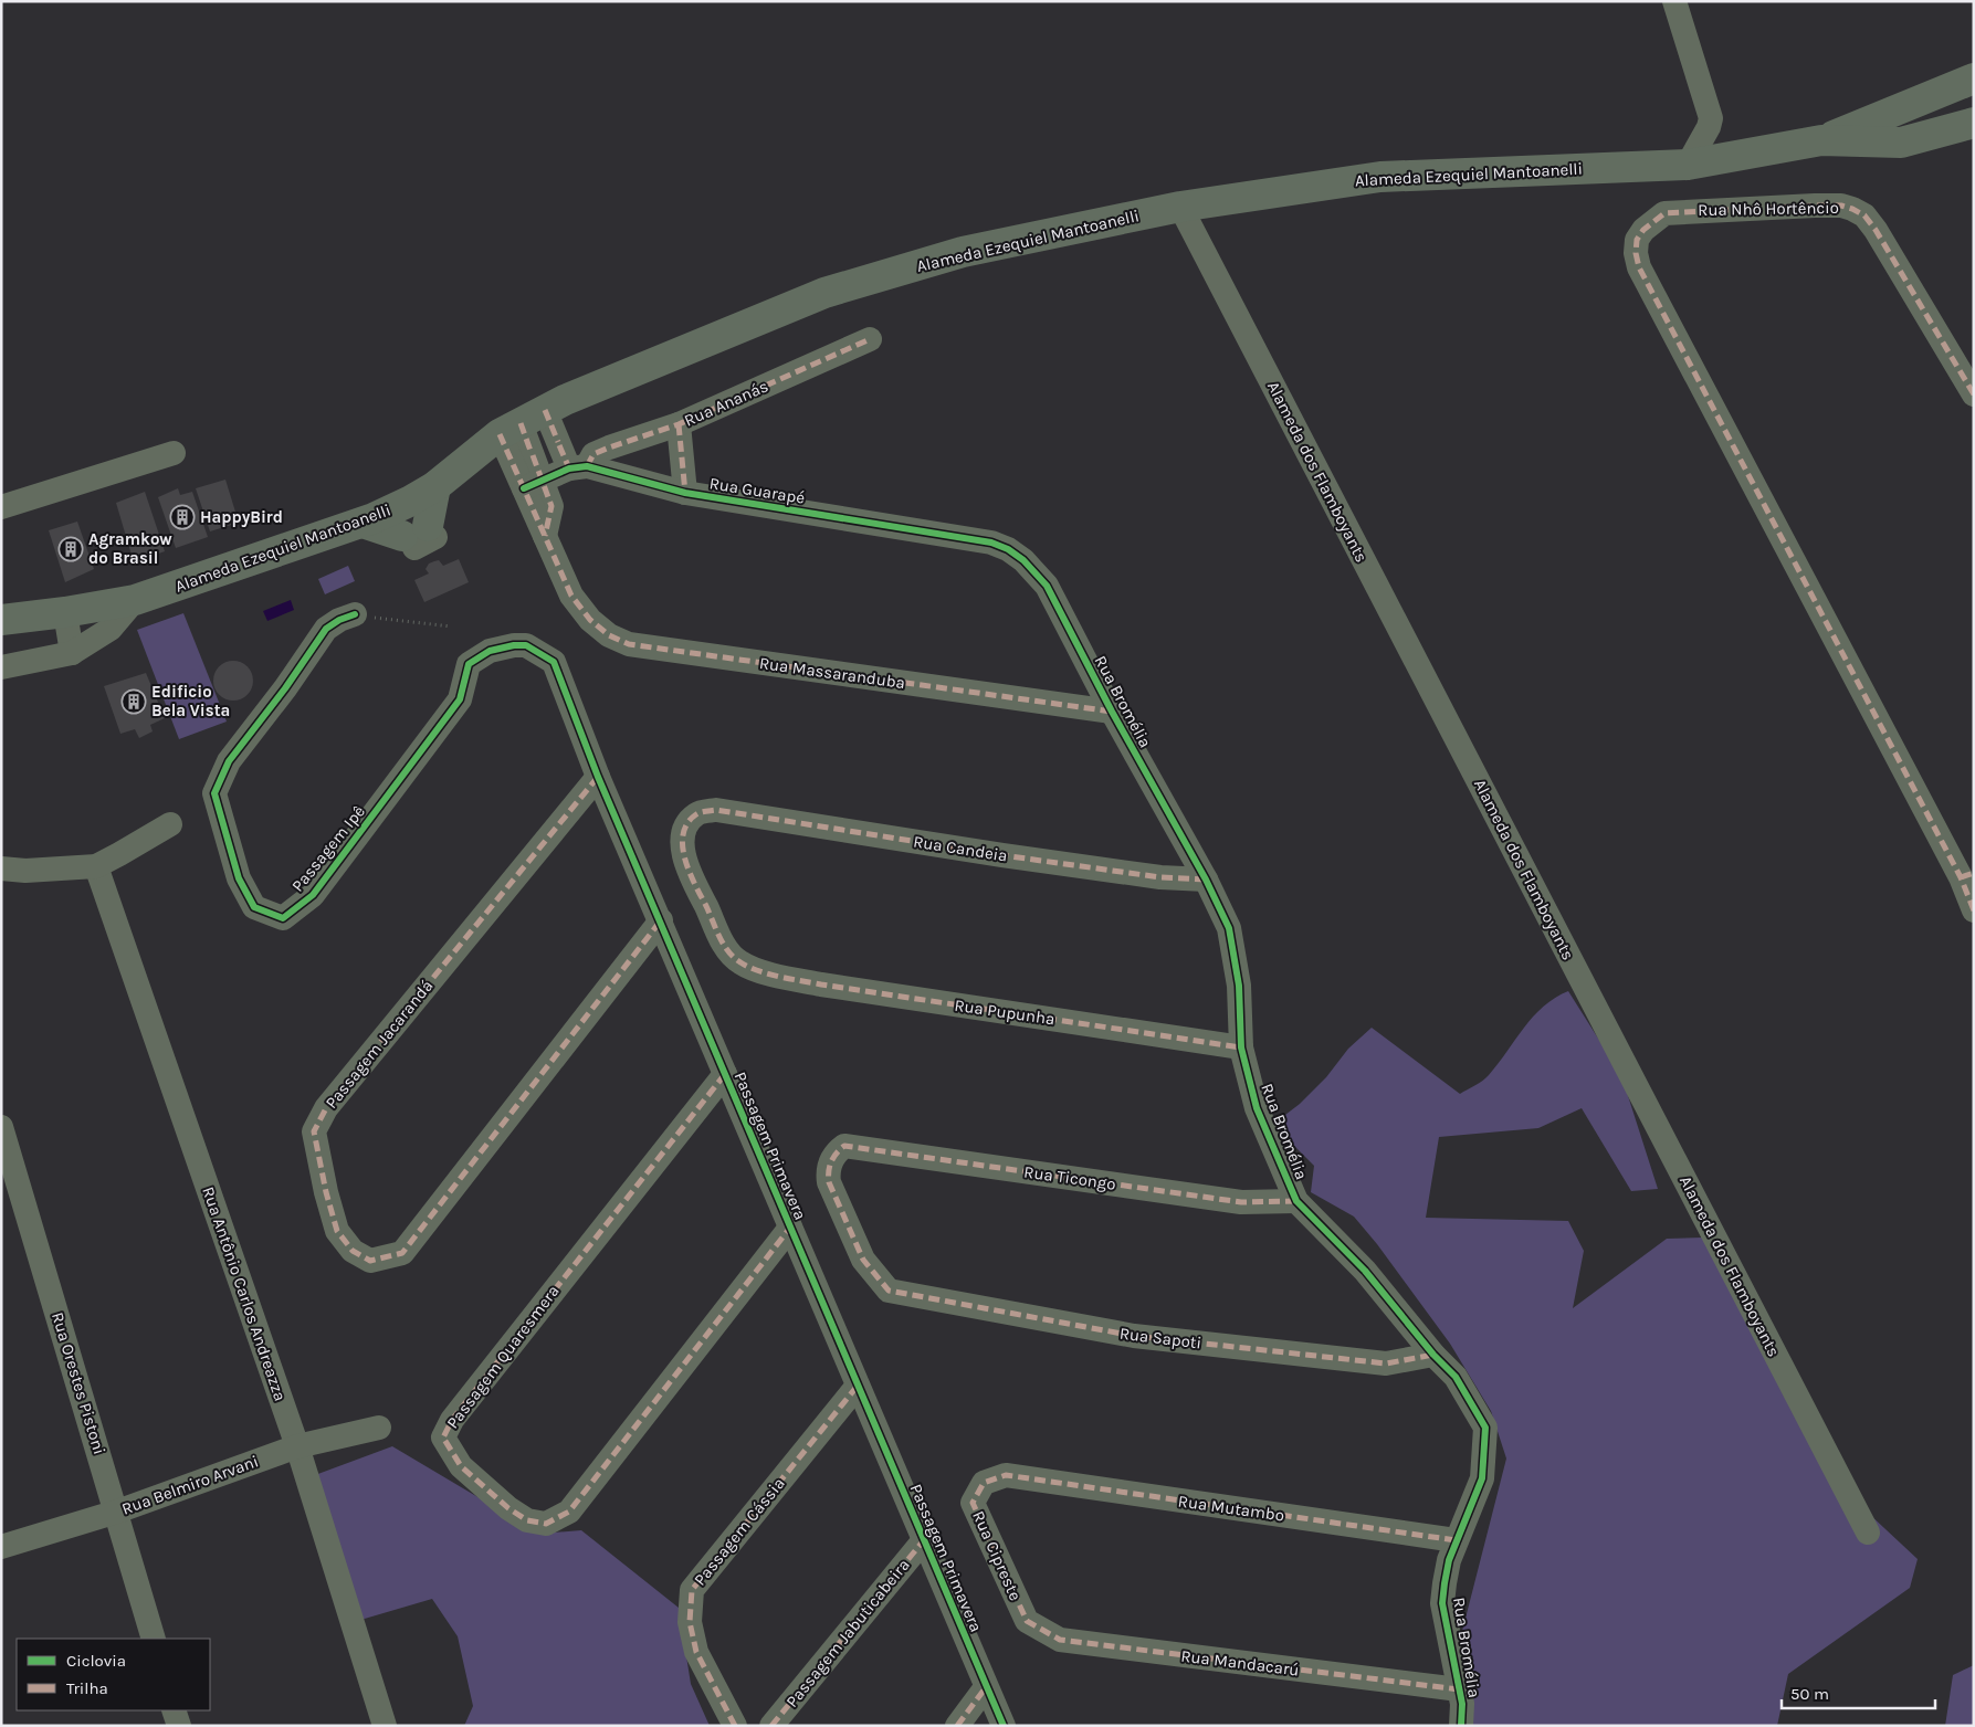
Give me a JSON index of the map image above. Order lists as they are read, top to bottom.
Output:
{
  "streets": {
    "main road": ["Alameda Ezequiel Mantoanelli"],
    "street": [
      "Rua Nhô Hortêncio",
      "Rua Ananás",
      "Alameda dos Flamboyants",
      "Rua Guarapé",
      "Rua Massaranduba",
      "Rua Bromélia",
      "Passagem Ipê",
      "Rua Candeia",
      "Rua Pupunha",
      "Passagem Jacarandá",
      "Passagem Primavera",
      "Rua Ticongo",
      "Rua Antônio Carlos Andreazza",
      "Rua Sapoti",
      "Passagem Quaresmera",
      "Rua Orestes Pistoni",
      "Rua Belmiro Arvani",
      "Rua Mutambo",
      "Passagem Cássia",
      "Rua Cipreste",
      "Passagem Jabuticabeira",
      "Rua Mandacarú"
    ]
  },
  "crossings": [
    ["Alameda Ezequiel Mantoanelli", "Alameda dos Flamboyants"],
    ["Alameda Ezequiel Mantoanelli", "Rua Massaranduba"],
    ["Rua Ananás", "Rua Guarapé"],
    ["Rua Guarapé", "Rua Bromélia"],
    ["Rua Massaranduba", "Rua Bromélia"],
    ["Rua Bromélia", "Rua Candeia"],
    ["Rua Bromélia", "Rua Pupunha"],
    ["Rua Bromélia", "Rua Ticongo"],
    ["Rua Bromélia", "Rua Sapoti"],
    ["Rua Bromélia", "Rua Mutambo"],
    ["Rua Bromélia", "Rua Mandacarú"],
    ["Passagem Ipê", "Passagem Primavera"],
    ["Rua Candeia", "Rua Pupunha"],
    ["Passagem Jacarandá", "Passagem Primavera"],
    ["Passagem Primavera", "Passagem Quaresmera"],
    ["Passagem Primavera", "Passagem Cássia"],
    ["Passagem Primavera", "Passagem Jabuticabeira"],
    ["Rua Ticongo", "Rua Sapoti"],
    ["Rua Antônio Carlos Andreazza", "Rua Belmiro Arvani"],
    ["Rua Orestes Pistoni", "Rua Belmiro Arvani"],
    ["Rua Mutambo", "Rua Cipreste"],
    ["Rua Cipreste", "Rua Mandacarú"]
  ],
  "places": {
    "building": ["HappyBird", "Agramkow do Brasil", "Edificio Bela Vista"]
  },
  "legend": ["Ciclovia", "Trilha"],
  "scale_bar": "50 m"
}
